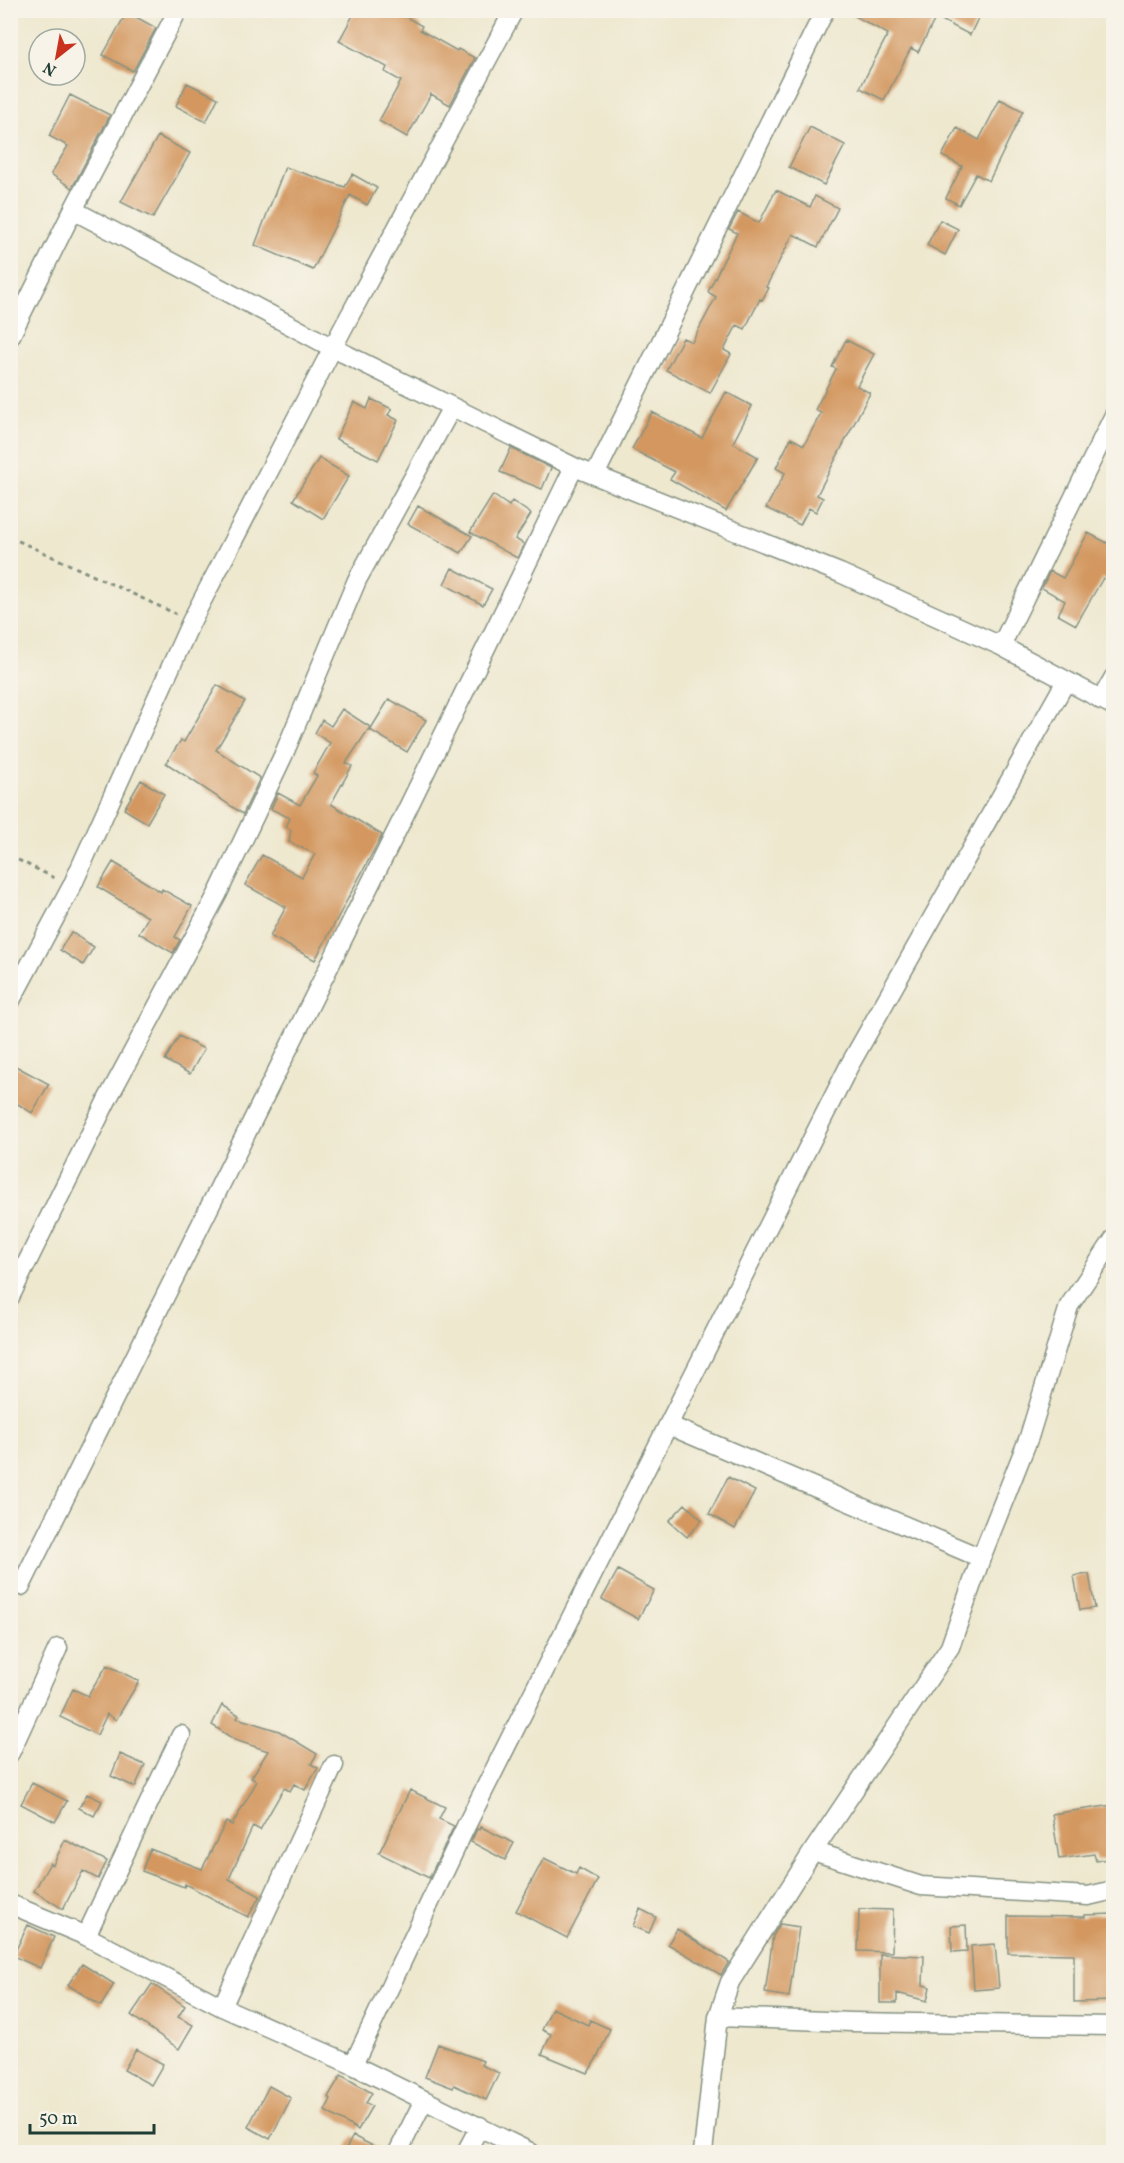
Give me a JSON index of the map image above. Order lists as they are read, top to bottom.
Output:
{
  "scale_bar": "50 m",
  "north": "bottom left"
}
